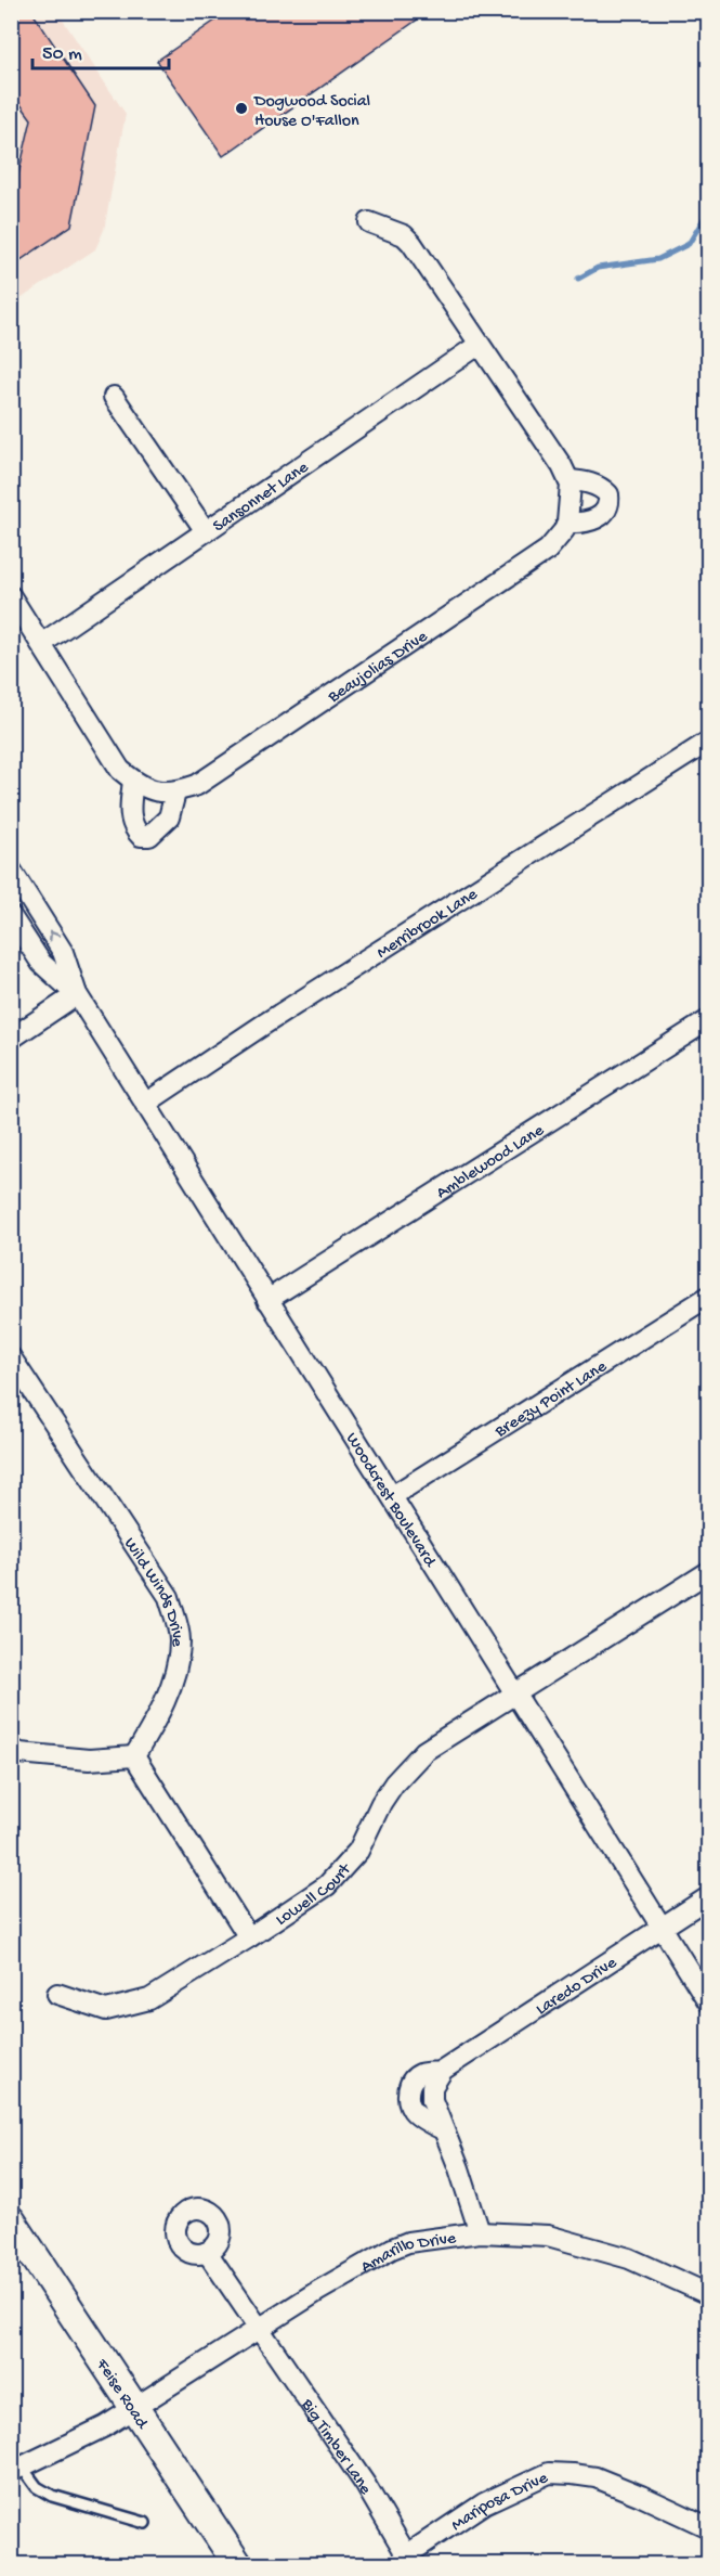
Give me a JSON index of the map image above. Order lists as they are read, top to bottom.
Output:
{
  "streets": {
    "main road": ["Feise Road"],
    "street": [
      "Sansonnet Lane",
      "Beaujolias Drive",
      "Merribrook Lane",
      "Amblewood Lane",
      "Breezy Point Lane",
      "Woodcrest Boulevard",
      "Wild Winds Drive",
      "Lowell Court",
      "Laredo Drive",
      "Amarillo Drive",
      "Big Timber Lane",
      "Mariposa Drive"
    ]
  },
  "crossings": [
    ["Merribrook Lane", "Woodcrest Boulevard"],
    ["Amblewood Lane", "Woodcrest Boulevard"],
    ["Breezy Point Lane", "Woodcrest Boulevard"],
    ["Woodcrest Boulevard", "Lowell Court"],
    ["Woodcrest Boulevard", "Laredo Drive"],
    ["Laredo Drive", "Amarillo Drive"],
    ["Amarillo Drive", "Feise Road"],
    ["Amarillo Drive", "Big Timber Lane"],
    ["Big Timber Lane", "Mariposa Drive"]
  ],
  "places": ["Dogwood Social House O'Fallon"],
  "scale_bar": "50 m"
}
